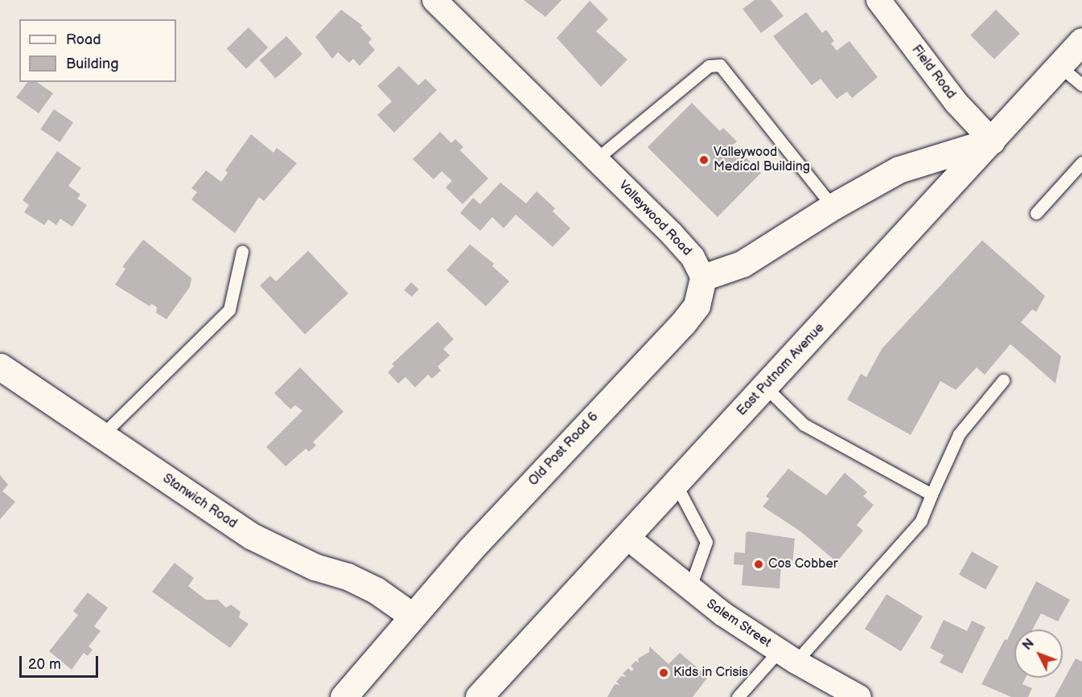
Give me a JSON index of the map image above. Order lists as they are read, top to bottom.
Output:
{
  "streets": {
    "street": [
      "Field Road",
      "Valleywood Road",
      "East Putnam Avenue",
      "Old Post Road 6",
      "Stanwich Road",
      "Salem Street"
    ]
  },
  "crossings": [
    ["Field Road", "East Putnam Avenue"],
    ["Valleywood Road", "Old Post Road 6"],
    ["East Putnam Avenue", "Salem Street"],
    ["Old Post Road 6", "Stanwich Road"]
  ],
  "places": ["Valleywood Medical Building", "Cos Cobber", "Kids in Crisis"],
  "legend": ["Road", "Building"],
  "scale_bar": "20 m",
  "north": "top left"
}
